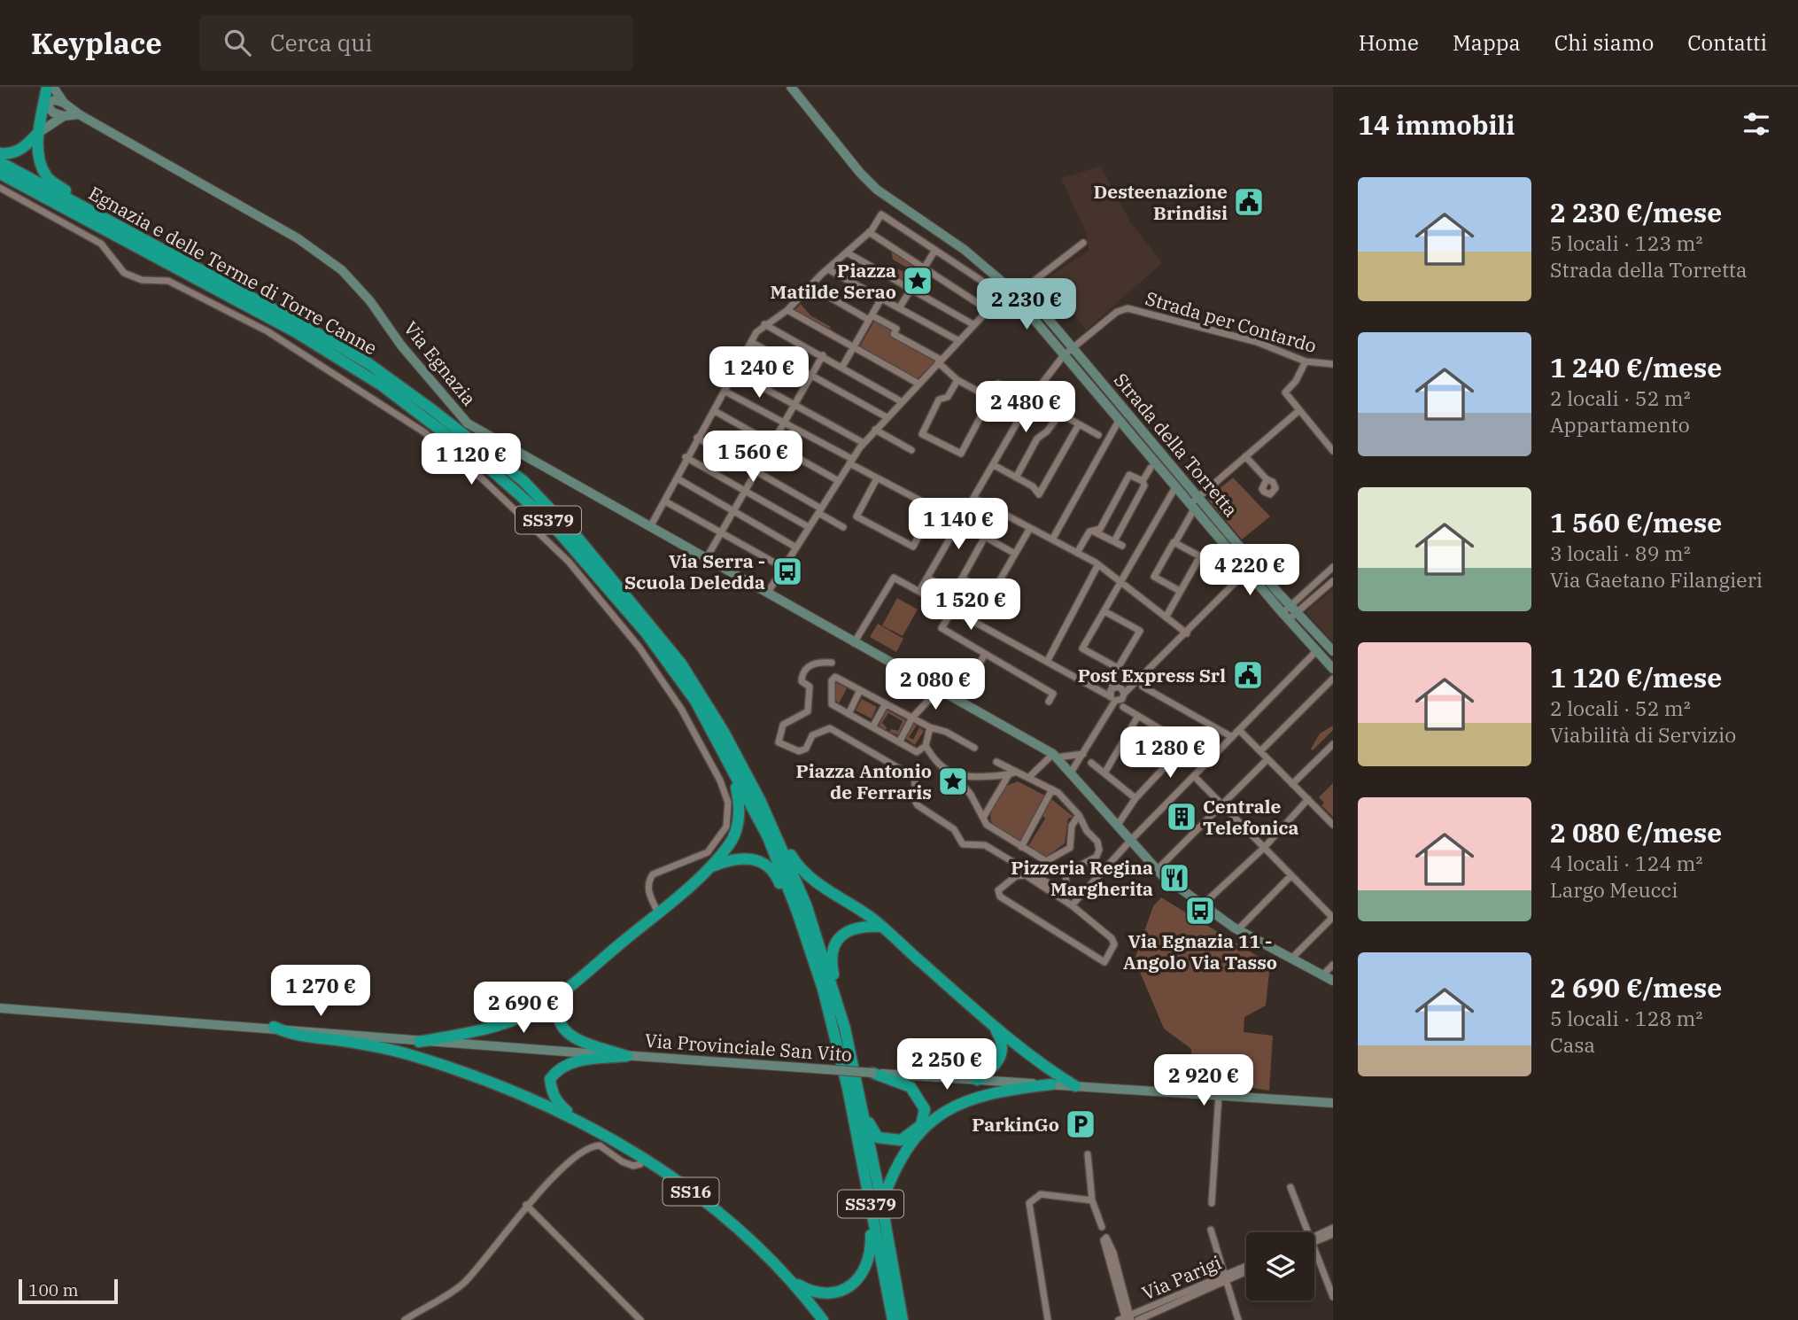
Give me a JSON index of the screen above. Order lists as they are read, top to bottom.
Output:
{
  "streets": {
    "highway": ["Egnazia e delle Terme di Torre Canne", "SS379", "SS16"],
    "street": [
      "Strada per Contardo",
      "Via Egnazia",
      "Strada della Torretta",
      "Via Provinciale San Vito",
      "Via Parigi"
    ]
  },
  "crossings": [
    ["Strada per Contardo", "Strada della Torretta"],
    ["Via Provinciale San Vito", "SS16"]
  ],
  "places": {
    "public building": ["Desteenazione Brindisi", "Post Express Srl"],
    "place": ["Piazza Matilde Serao", "Piazza Antonio de Ferraris"],
    "bus stop": ["Via Serra - Scuola Deledda", "Via Egnazia 11 - Angolo Via Tasso"],
    "building": ["Centrale Telefonica"],
    "restaurant": ["Pizzeria Regina Margherita"],
    "parking": ["ParkinGo"]
  },
  "scale_bar": "100 m",
  "page": {
    "header": "Keyplace",
    "search": "Cerca qui",
    "nav": [
      "Home",
      "Mappa",
      "Chi siamo",
      "Contatti"
    ],
    "heading": "14 immobili",
    "list": [
      {
        "name": "2 230 €/mese",
        "note": "5 locali · 123 m² · Strada della Torretta"
      },
      {
        "name": "1 240 €/mese",
        "note": "2 locali · 52 m² · Appartamento"
      },
      {
        "name": "1 560 €/mese",
        "note": "3 locali · 89 m² · Via Gaetano Filangieri"
      },
      {
        "name": "1 120 €/mese",
        "note": "2 locali · 52 m² · Viabilità di Servizio"
      },
      {
        "name": "2 080 €/mese",
        "note": "4 locali · 124 m² · Largo Meucci"
      },
      {
        "name": "2 690 €/mese",
        "note": "5 locali · 128 m² · Casa"
      }
    ],
    "price": [
      "2 230 €",
      "1 240 €",
      "2 480 €",
      "1 560 €",
      "1 120 €",
      "1 140 €",
      "4 220 €",
      "1 520 €",
      "2 080 €",
      "1 280 €",
      "1 270 €",
      "2 690 €",
      "2 250 €",
      "2 920 €"
    ],
    "scale": "100 m"
  }
}
